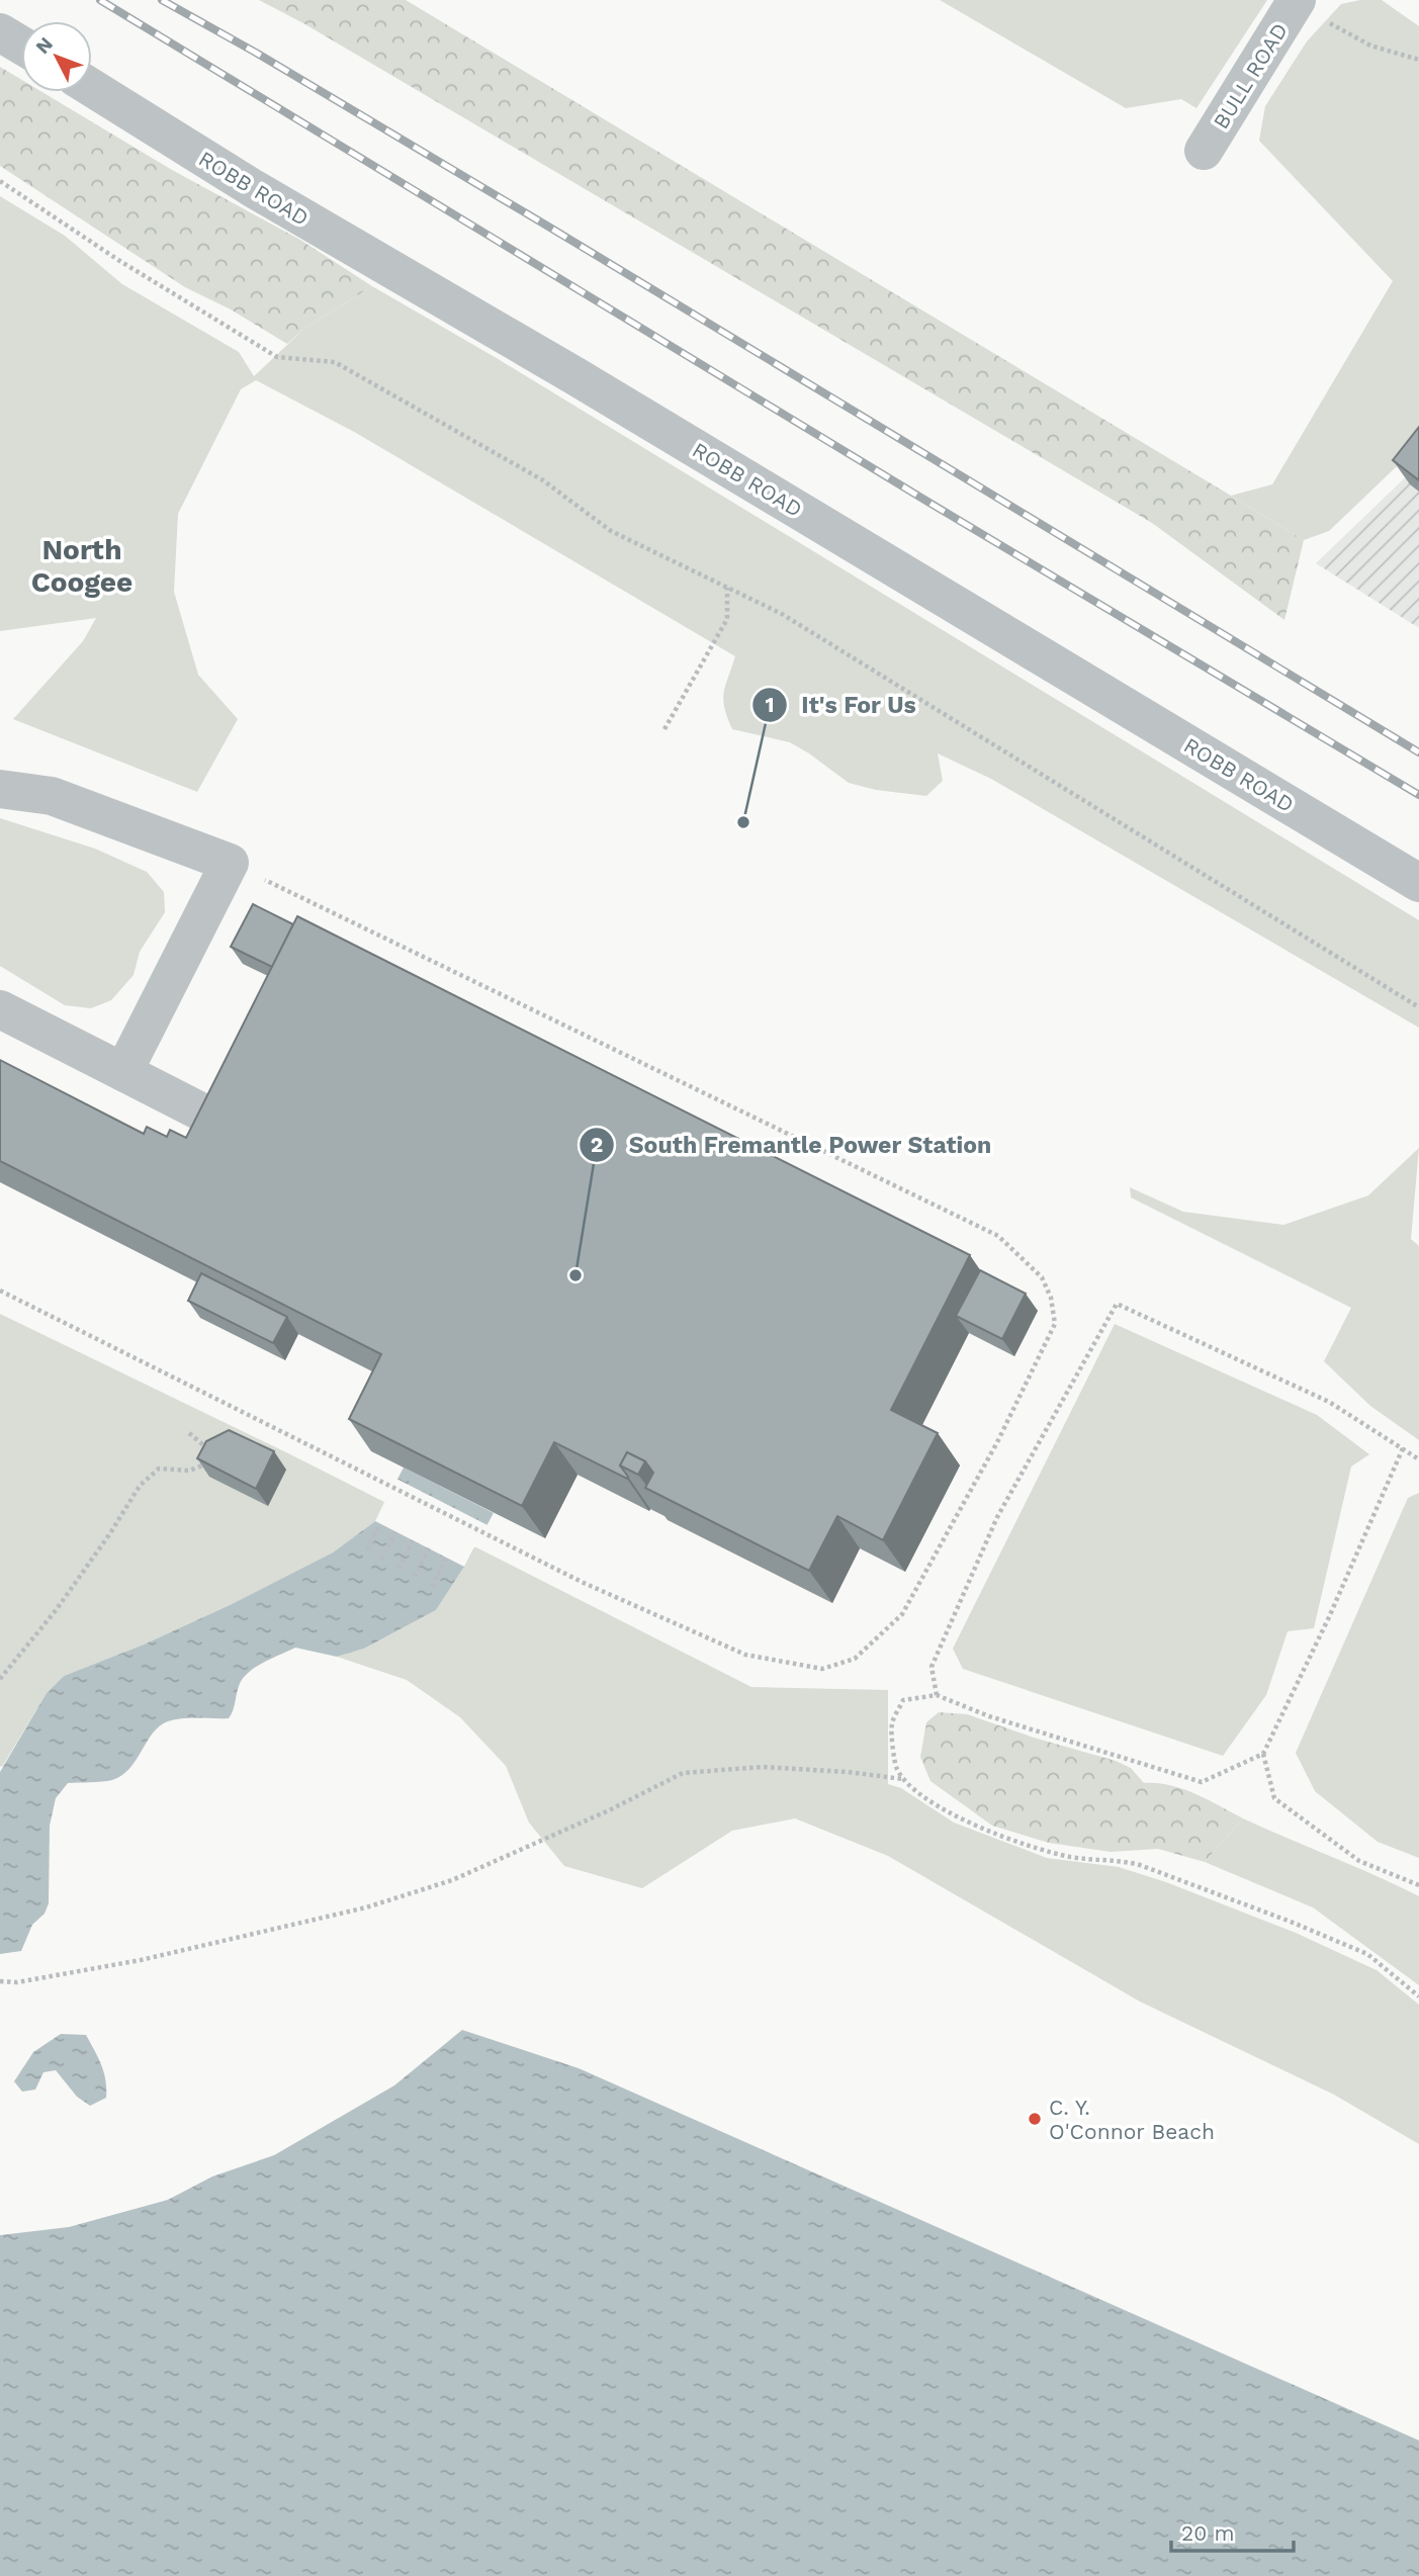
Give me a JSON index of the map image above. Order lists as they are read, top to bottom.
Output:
{
  "streets": {
    "street": ["BULL ROAD", "ROBB ROAD"]
  },
  "districts": ["North Coogee"],
  "places": ["It's For Us", "South Fremantle Power Station", "C. Y. O'Connor Beach"],
  "scale_bar": "20 m",
  "north": "top left"
}
